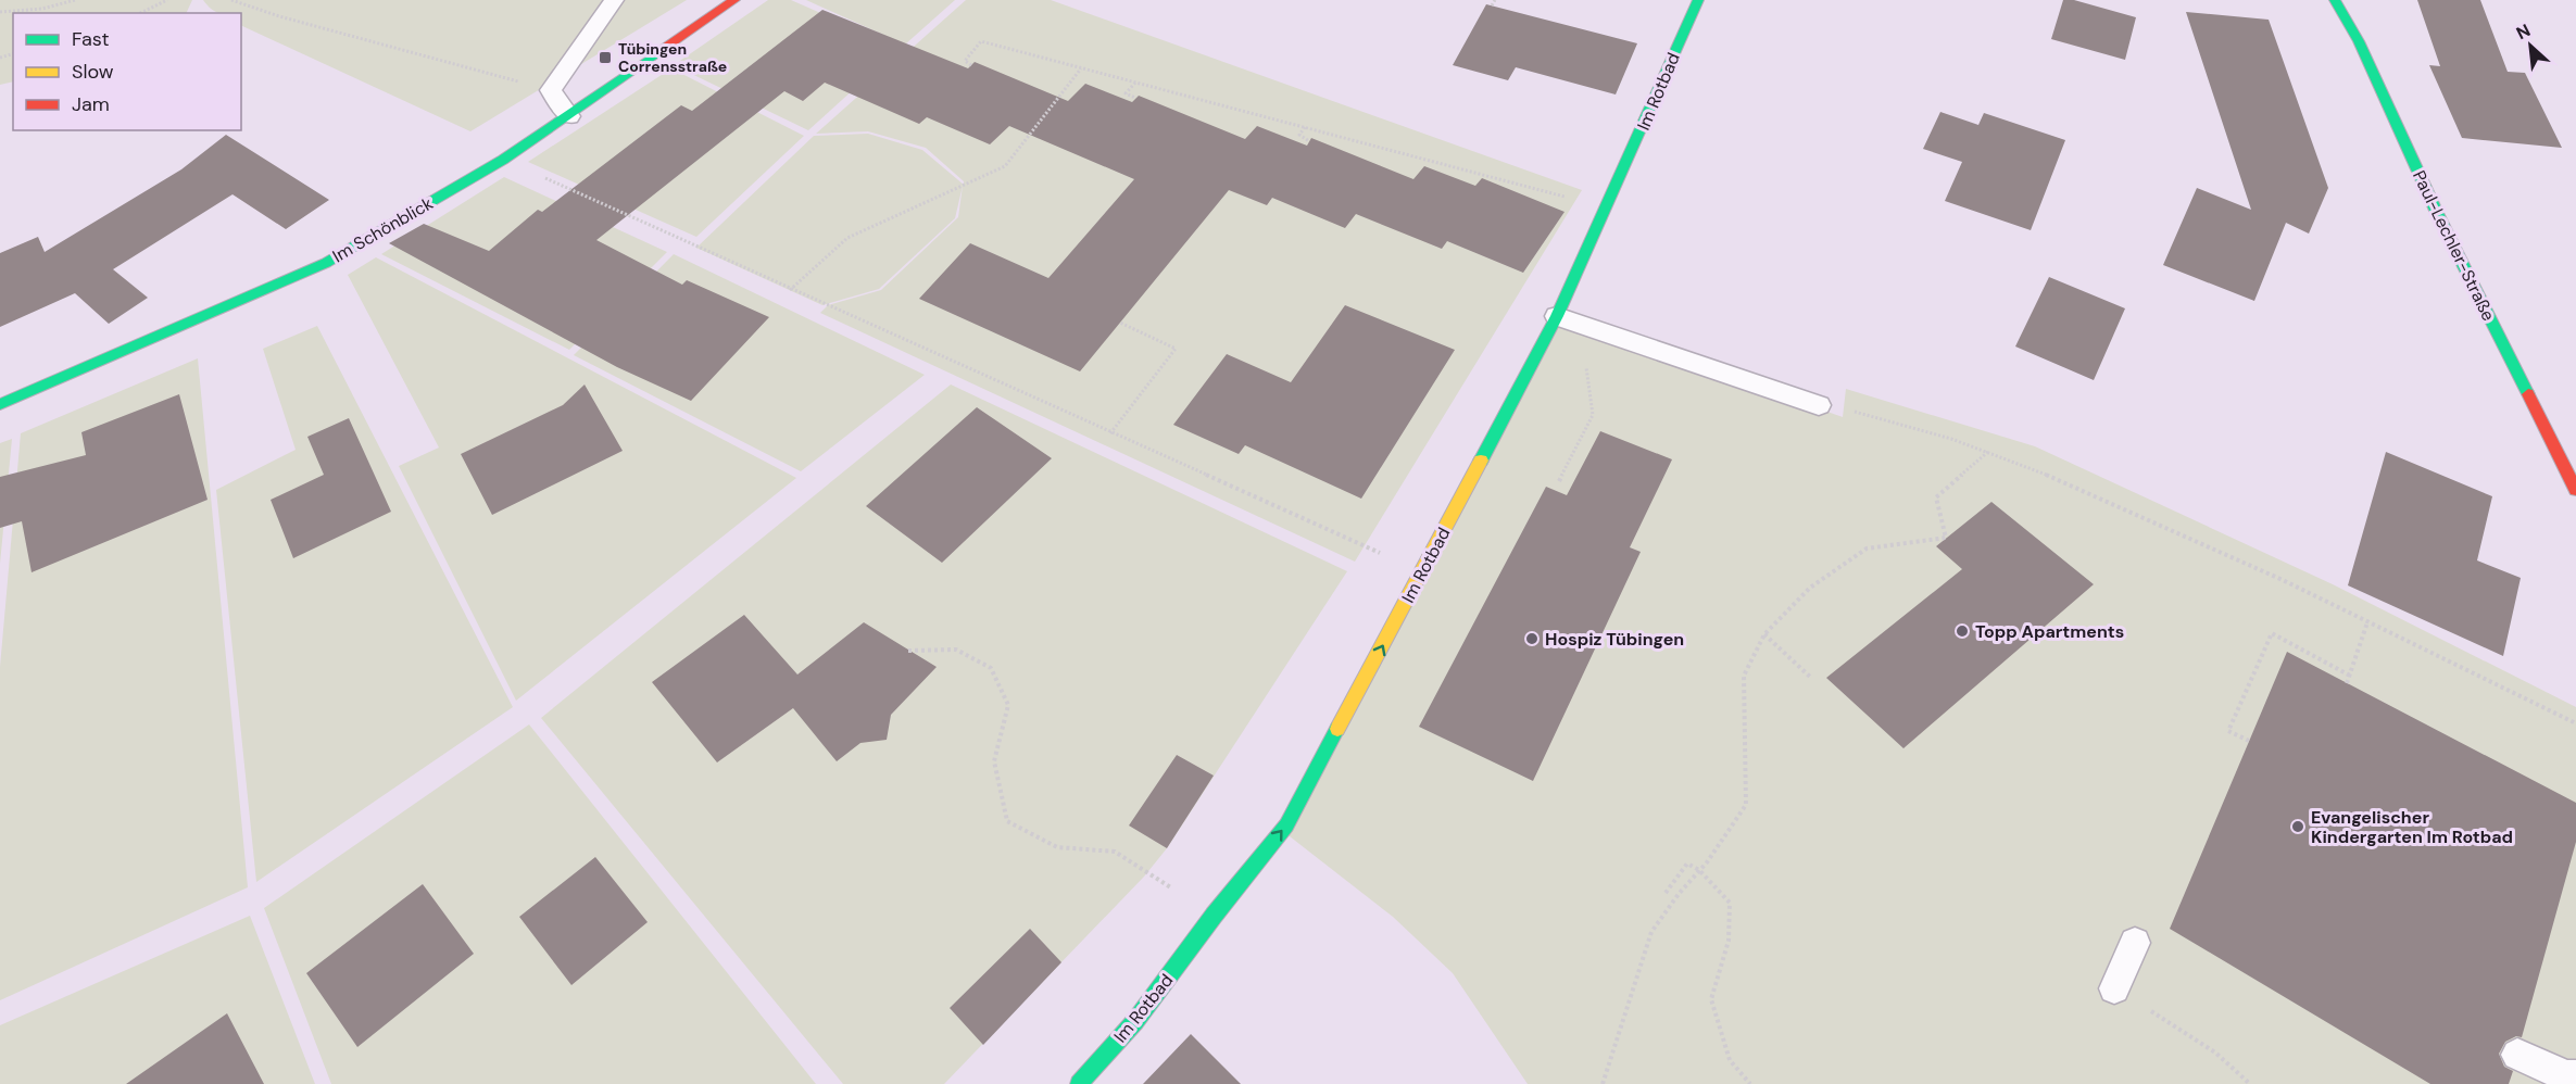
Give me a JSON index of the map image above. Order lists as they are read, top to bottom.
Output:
{
  "streets": {
    "street": ["Im Rotbad", "Im Schönblick", "Paul-Lechler-Straße"]
  },
  "places": {
    "transit": ["Tübingen Corrensstraße"],
    "other": ["Topp Apartments", "Hospiz Tübingen", "Evangelischer Kindergarten Im Rotbad"]
  },
  "legend": ["Fast", "Slow", "Jam"],
  "north": "top left"
}
